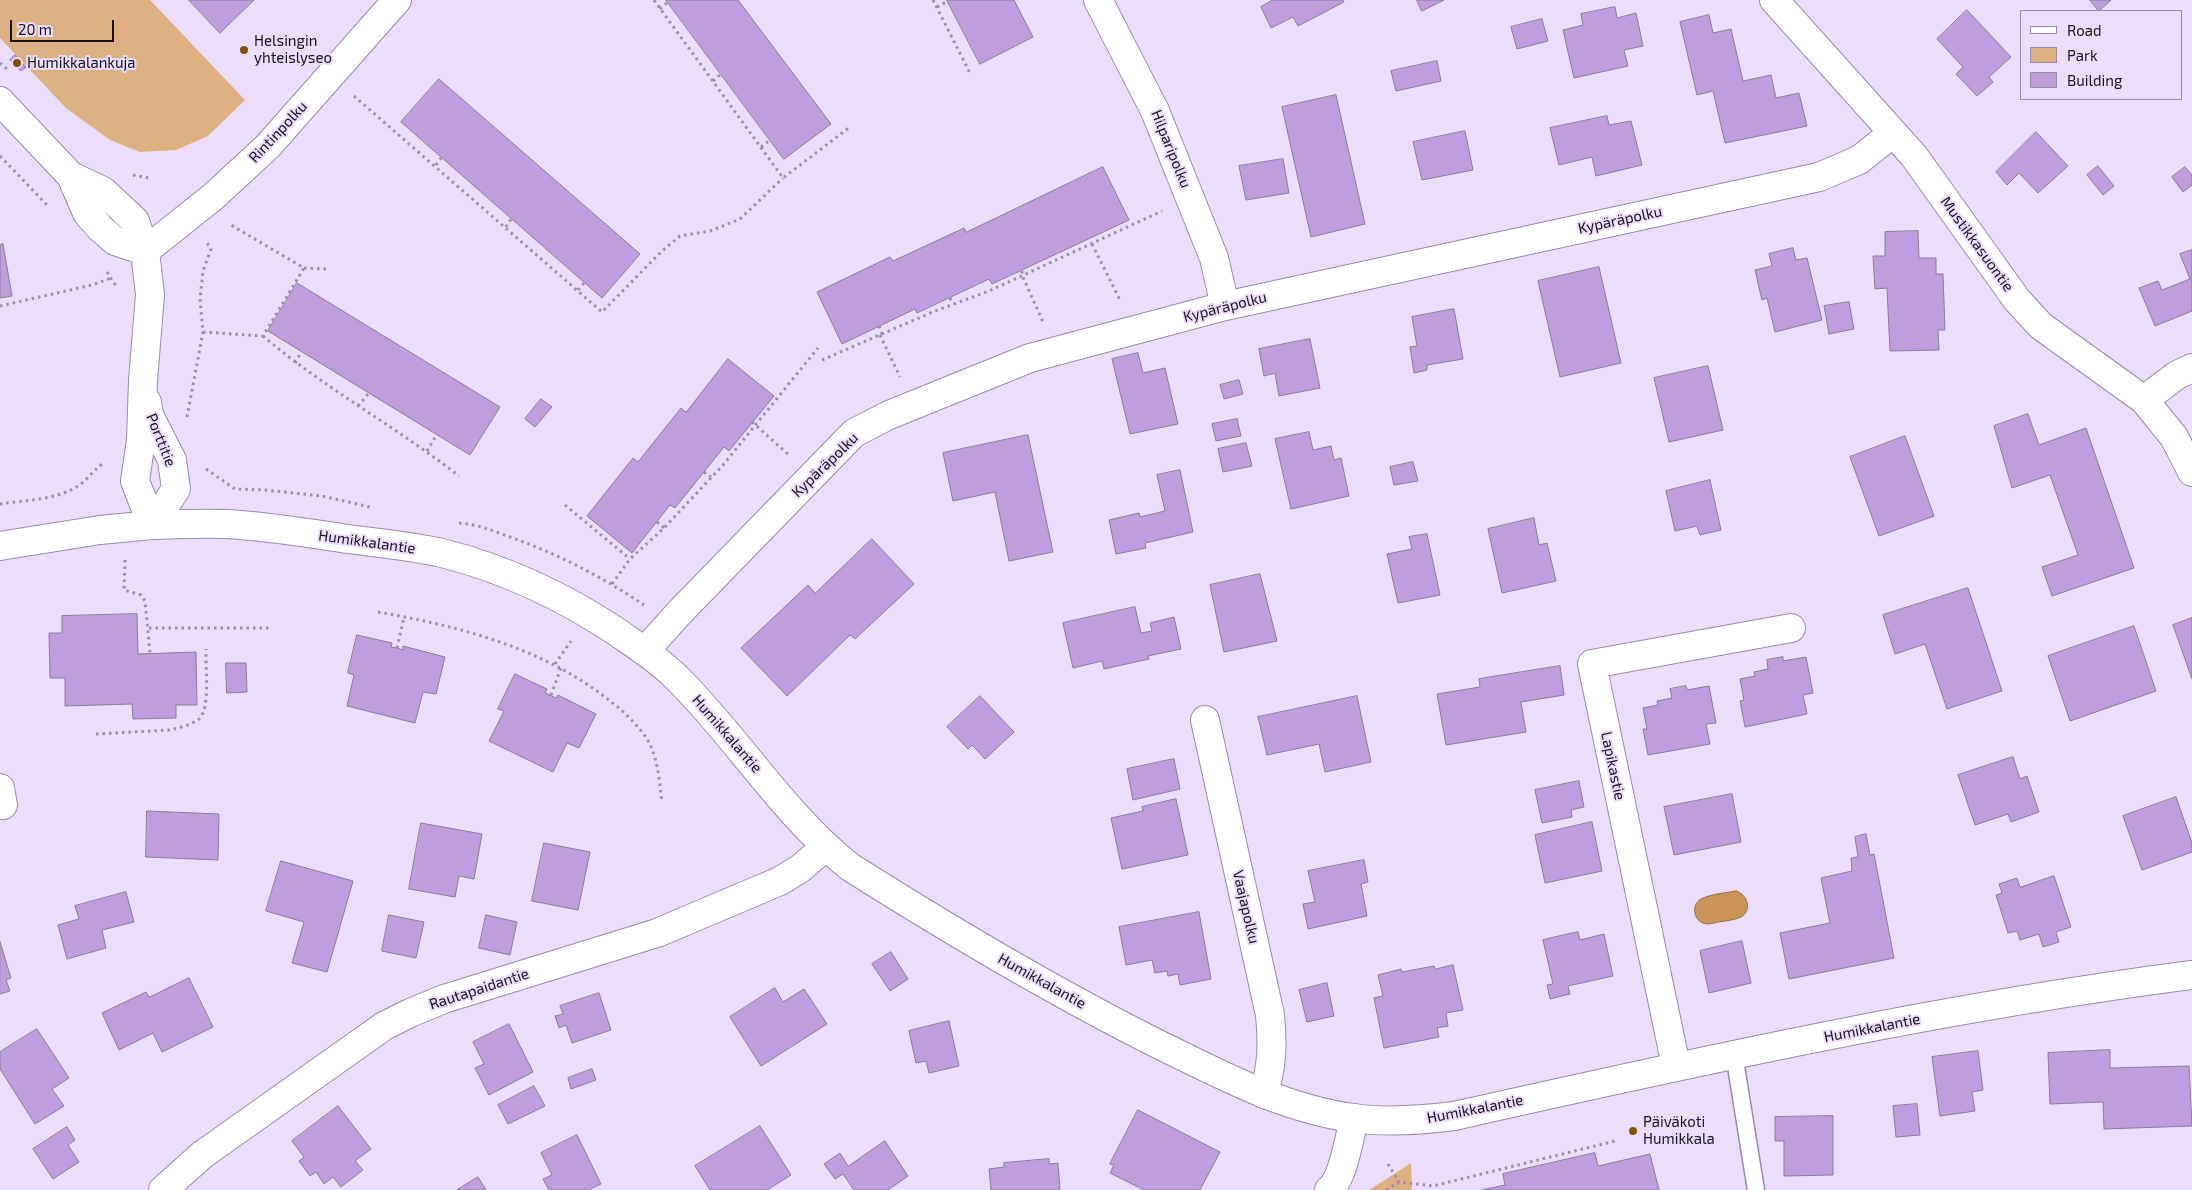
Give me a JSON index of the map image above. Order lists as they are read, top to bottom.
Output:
{
  "streets": {
    "street": [
      "Rintinpolku",
      "Hilparipolku",
      "Kypäräpolku",
      "Mustikkasuontie",
      "Porttitie",
      "Humikkalantie",
      "Lapikastie",
      "Vaajapolku",
      "Rautapaidantie"
    ]
  },
  "crossings": [
    ["Rintinpolku", "Porttitie"],
    ["Hilparipolku", "Kypäräpolku"],
    ["Kypäräpolku", "Mustikkasuontie"],
    ["Kypäräpolku", "Humikkalantie"],
    ["Porttitie", "Humikkalantie"],
    ["Humikkalantie", "Lapikastie"],
    ["Humikkalantie", "Vaajapolku"],
    ["Humikkalantie", "Rautapaidantie"]
  ],
  "places": ["Helsingin yhteislyseo", "Humikkalankuja", "Päiväkoti Humikkala"],
  "legend": ["Road", "Park", "Building"],
  "scale_bar": "20 m"
}
